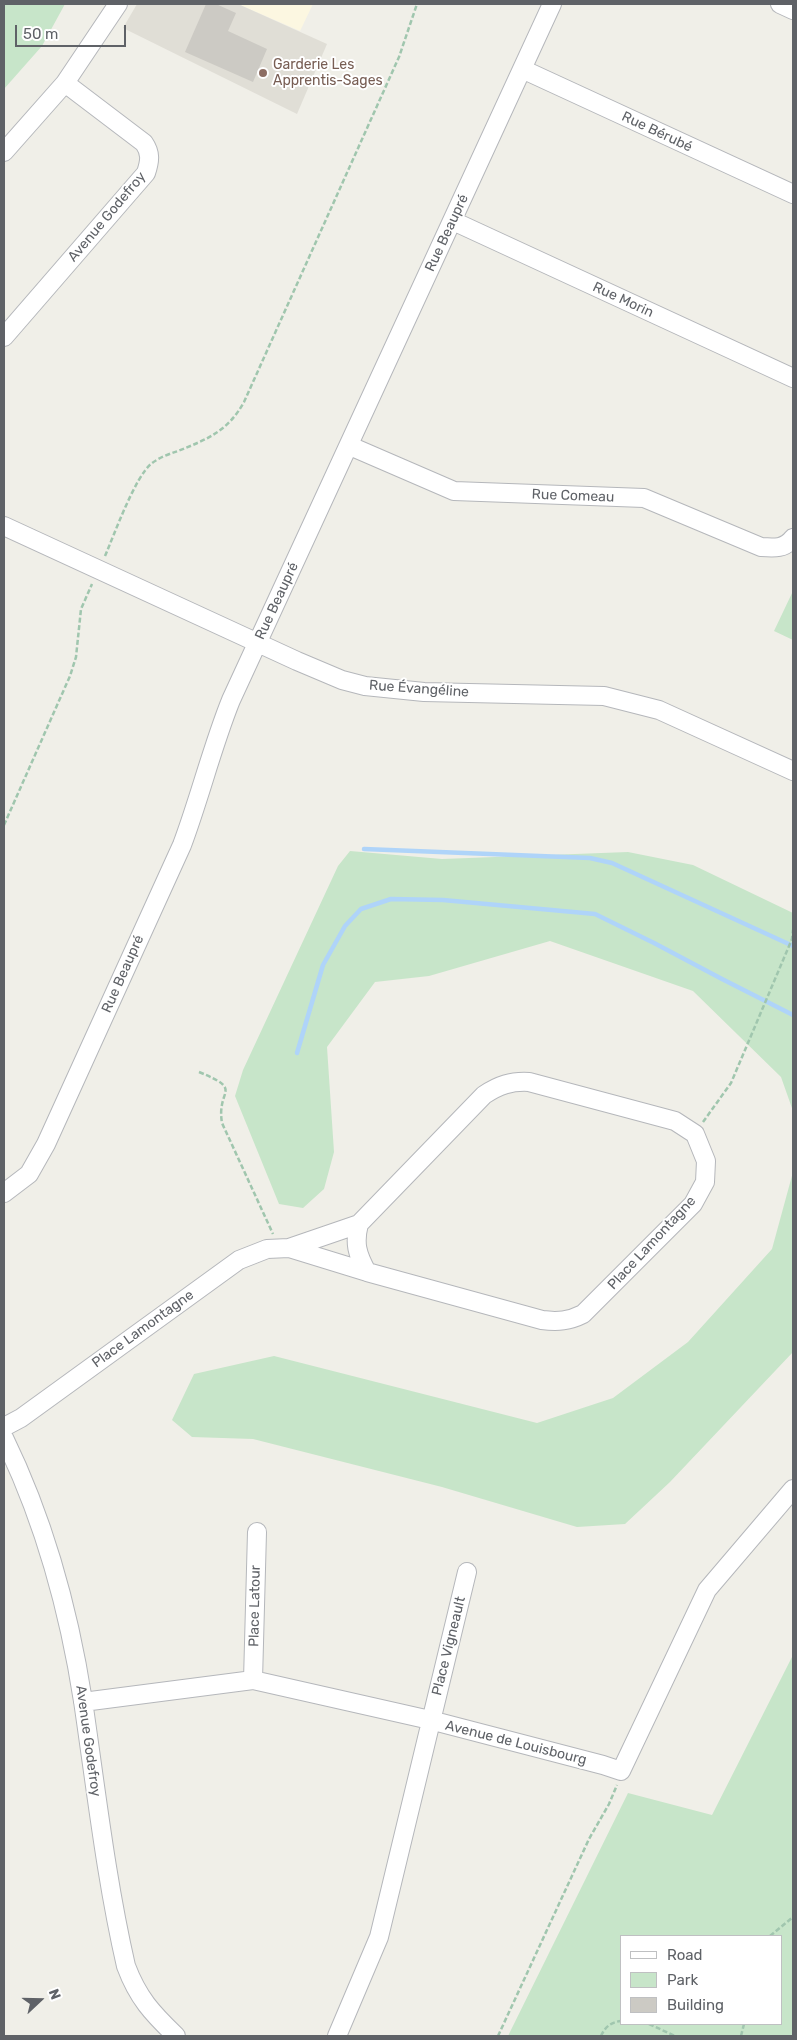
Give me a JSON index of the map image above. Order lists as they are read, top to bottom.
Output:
{
  "streets": {
    "street": [
      "Rue Bérubé",
      "Avenue Godefroy",
      "Rue Beaupré",
      "Rue Morin",
      "Rue Comeau",
      "Rue Évangéline",
      "Place Lamontagne",
      "Place Latour",
      "Place Vigneault",
      "Avenue de Louisbourg"
    ]
  },
  "crossings": [
    ["Rue Bérubé", "Rue Beaupré"],
    ["Avenue Godefroy", "Avenue de Louisbourg"],
    ["Rue Beaupré", "Rue Morin"],
    ["Rue Beaupré", "Rue Comeau"],
    ["Rue Beaupré", "Rue Évangéline"],
    ["Place Latour", "Avenue de Louisbourg"],
    ["Place Vigneault", "Avenue de Louisbourg"]
  ],
  "places": ["Garderie Les Apprentis-Sages"],
  "legend": ["Road", "Park", "Building"],
  "scale_bar": "50 m",
  "north": "right"
}
